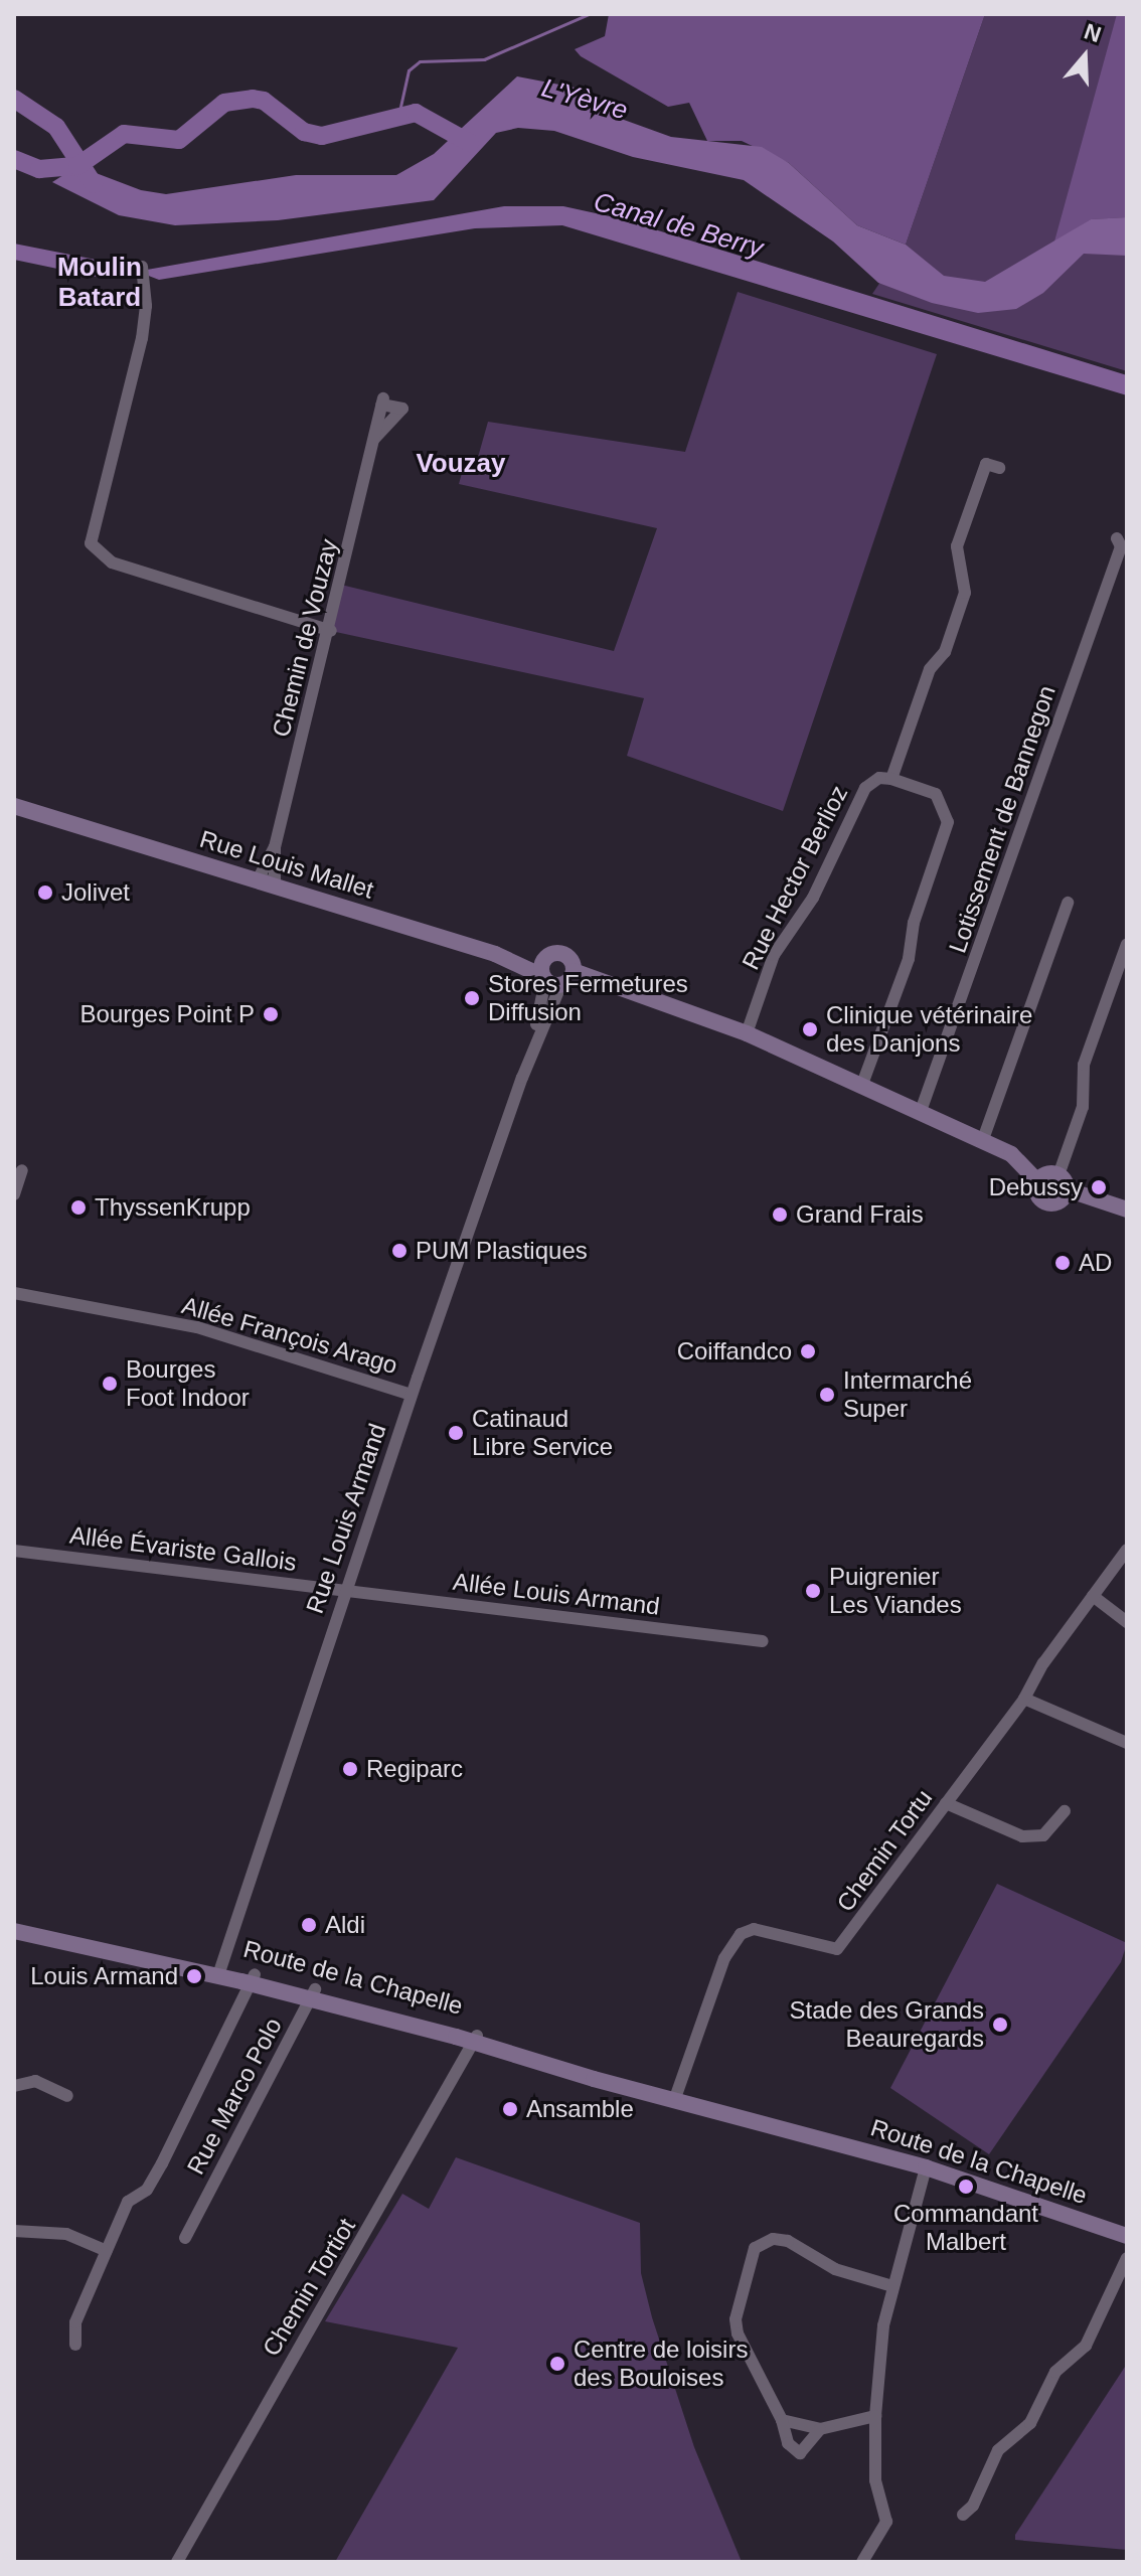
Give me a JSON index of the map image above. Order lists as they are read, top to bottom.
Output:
{
  "streets": {
    "main road": ["Rue Louis Mallet", "Route de la Chapelle"],
    "street": [
      "Chemin de Vouzay",
      "Lotissement de Bannegon",
      "Rue Hector Berlioz",
      "Allée François Arago",
      "Rue Louis Armand",
      "Allée Évariste Gallois",
      "Allée Louis Armand",
      "Chemin Tortu",
      "Rue Marco Polo",
      "Chemin Tortiot"
    ]
  },
  "crossings": [
    ["Chemin de Vouzay", "Rue Louis Mallet"],
    ["Lotissement de Bannegon", "Rue Louis Mallet"],
    ["Rue Louis Mallet", "Rue Hector Berlioz"],
    ["Rue Louis Mallet", "Rue Louis Armand"],
    ["Allée François Arago", "Rue Louis Armand"],
    ["Rue Louis Armand", "Allée Évariste Gallois"],
    ["Rue Louis Armand", "Allée Louis Armand"],
    ["Rue Louis Armand", "Route de la Chapelle"],
    ["Allée Évariste Gallois", "Allée Louis Armand"],
    ["Chemin Tortu", "Route de la Chapelle"],
    ["Route de la Chapelle", "Rue Marco Polo"],
    ["Route de la Chapelle", "Chemin Tortiot"]
  ],
  "districts": ["Moulin Batard", "Vouzay"],
  "water": ["L'Yèvre", "Canal de Berry"],
  "places": [
    "Jolivet",
    "Stores Fermetures Diffusion",
    "Bourges Point P",
    "Clinique vétérinaire des Danjons",
    "Debussy",
    "ThyssenKrupp",
    "Grand Frais",
    "PUM Plastiques",
    "AD",
    "Coiffandco",
    "Bourges Foot Indoor",
    "Intermarché Super",
    "Catinaud Libre Service",
    "Puigrenier Les Viandes",
    "Regiparc",
    "Aldi",
    "Louis Armand",
    "Stade des Grands Beauregards",
    "Ansamble",
    "Commandant Malbert",
    "Centre de loisirs des Bouloises"
  ],
  "north": "top"
}
